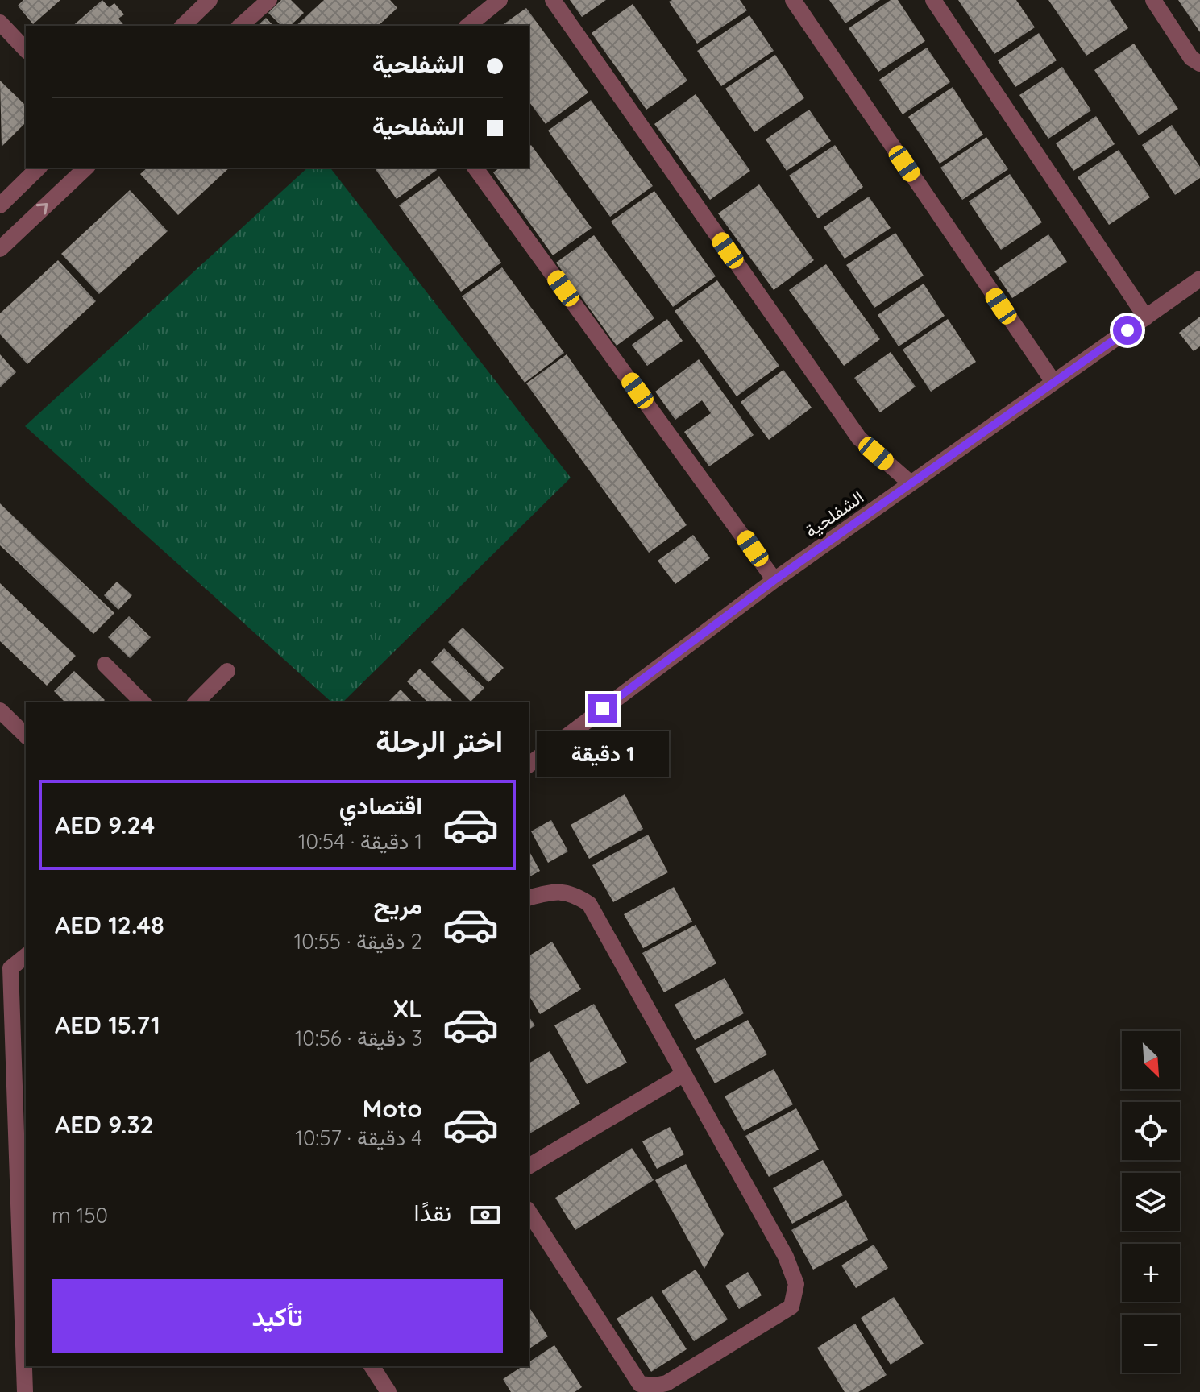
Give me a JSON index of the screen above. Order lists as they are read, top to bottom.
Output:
{
  "streets": {
    "street": ["الشفلحية"]
  },
  "north": "bottom right",
  "page": {
    "banner": ["الشفلحية", "الشفلحية"],
    "heading": "اختر الرحلة",
    "bubble": "1 دقيقة",
    "list": [
      {
        "name": "اقتصادي",
        "note": "1 دقيقة · 10:54",
        "value": "AED 9.24"
      },
      {
        "name": "مريح",
        "note": "2 دقيقة · 10:55",
        "value": "AED 12.48"
      },
      {
        "name": "XL",
        "note": "3 دقيقة · 10:56",
        "value": "AED 15.71"
      },
      {
        "name": "Moto",
        "note": "4 دقيقة · 10:57",
        "value": "AED 9.32"
      }
    ],
    "map_buttons": ["+", "−"],
    "pay": ["نقدًا", "150 m"],
    "buttons": "تأكيد"
  }
}
